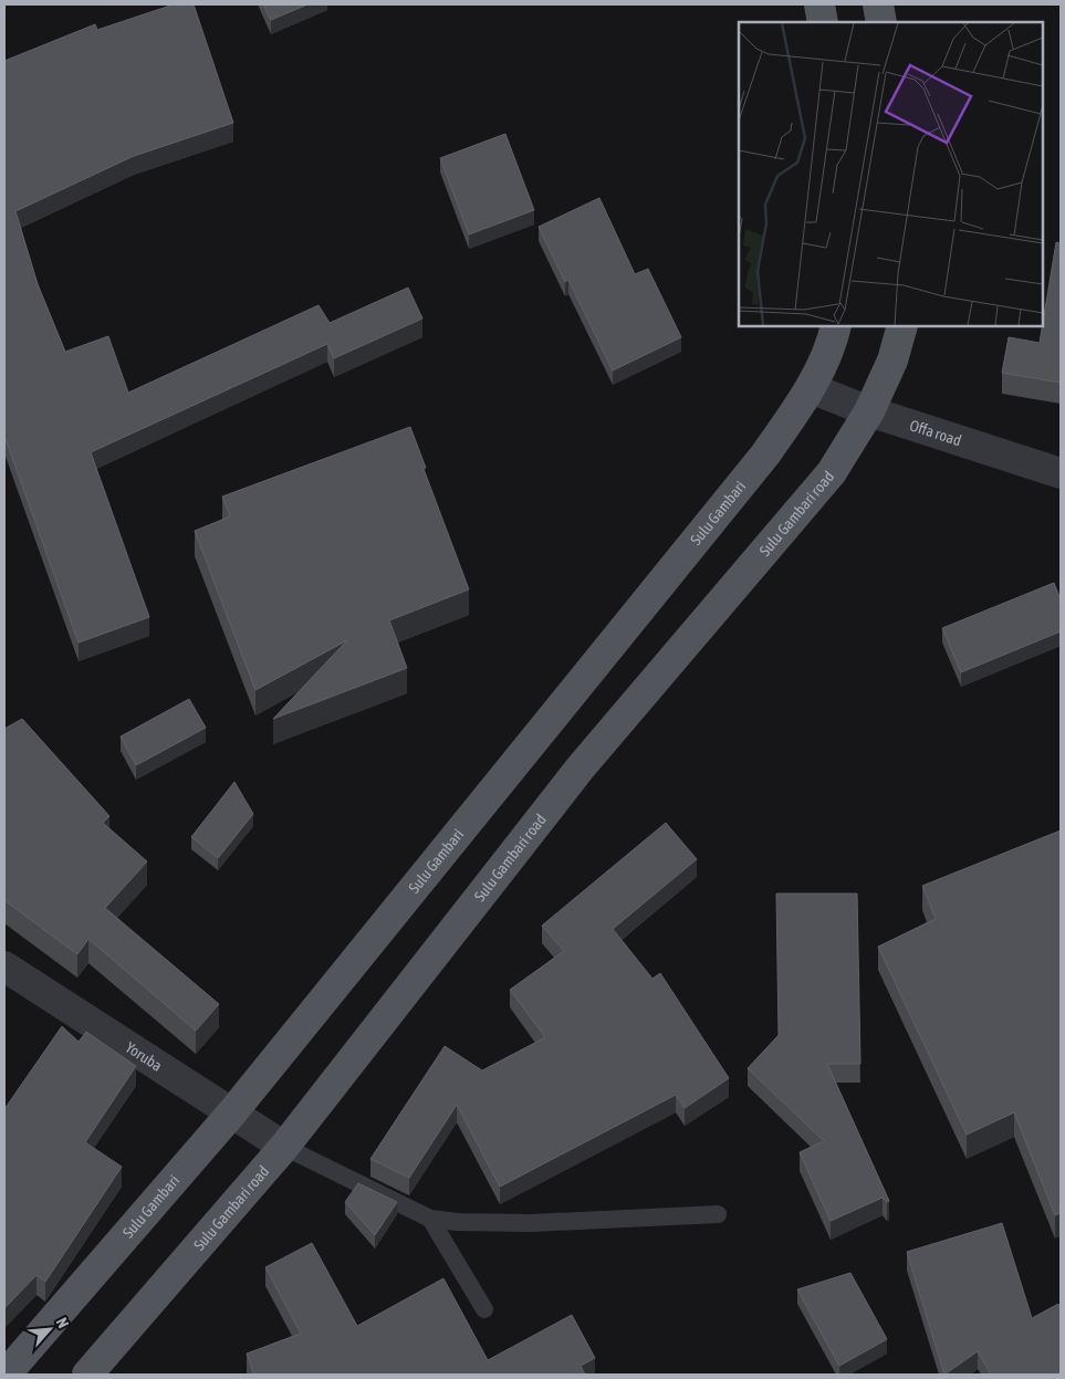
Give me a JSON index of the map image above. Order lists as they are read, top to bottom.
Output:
{
  "streets": {
    "main road": ["Sulu Gambari", "Sulu Gambari road"],
    "street": ["Offa road", "Yoruba"]
  },
  "crossings": [
    ["Offa road", "Sulu Gambari"],
    ["Offa road", "Sulu Gambari road"],
    ["Sulu Gambari", "Yoruba"],
    ["Sulu Gambari road", "Yoruba"]
  ],
  "north": "top right"
}
